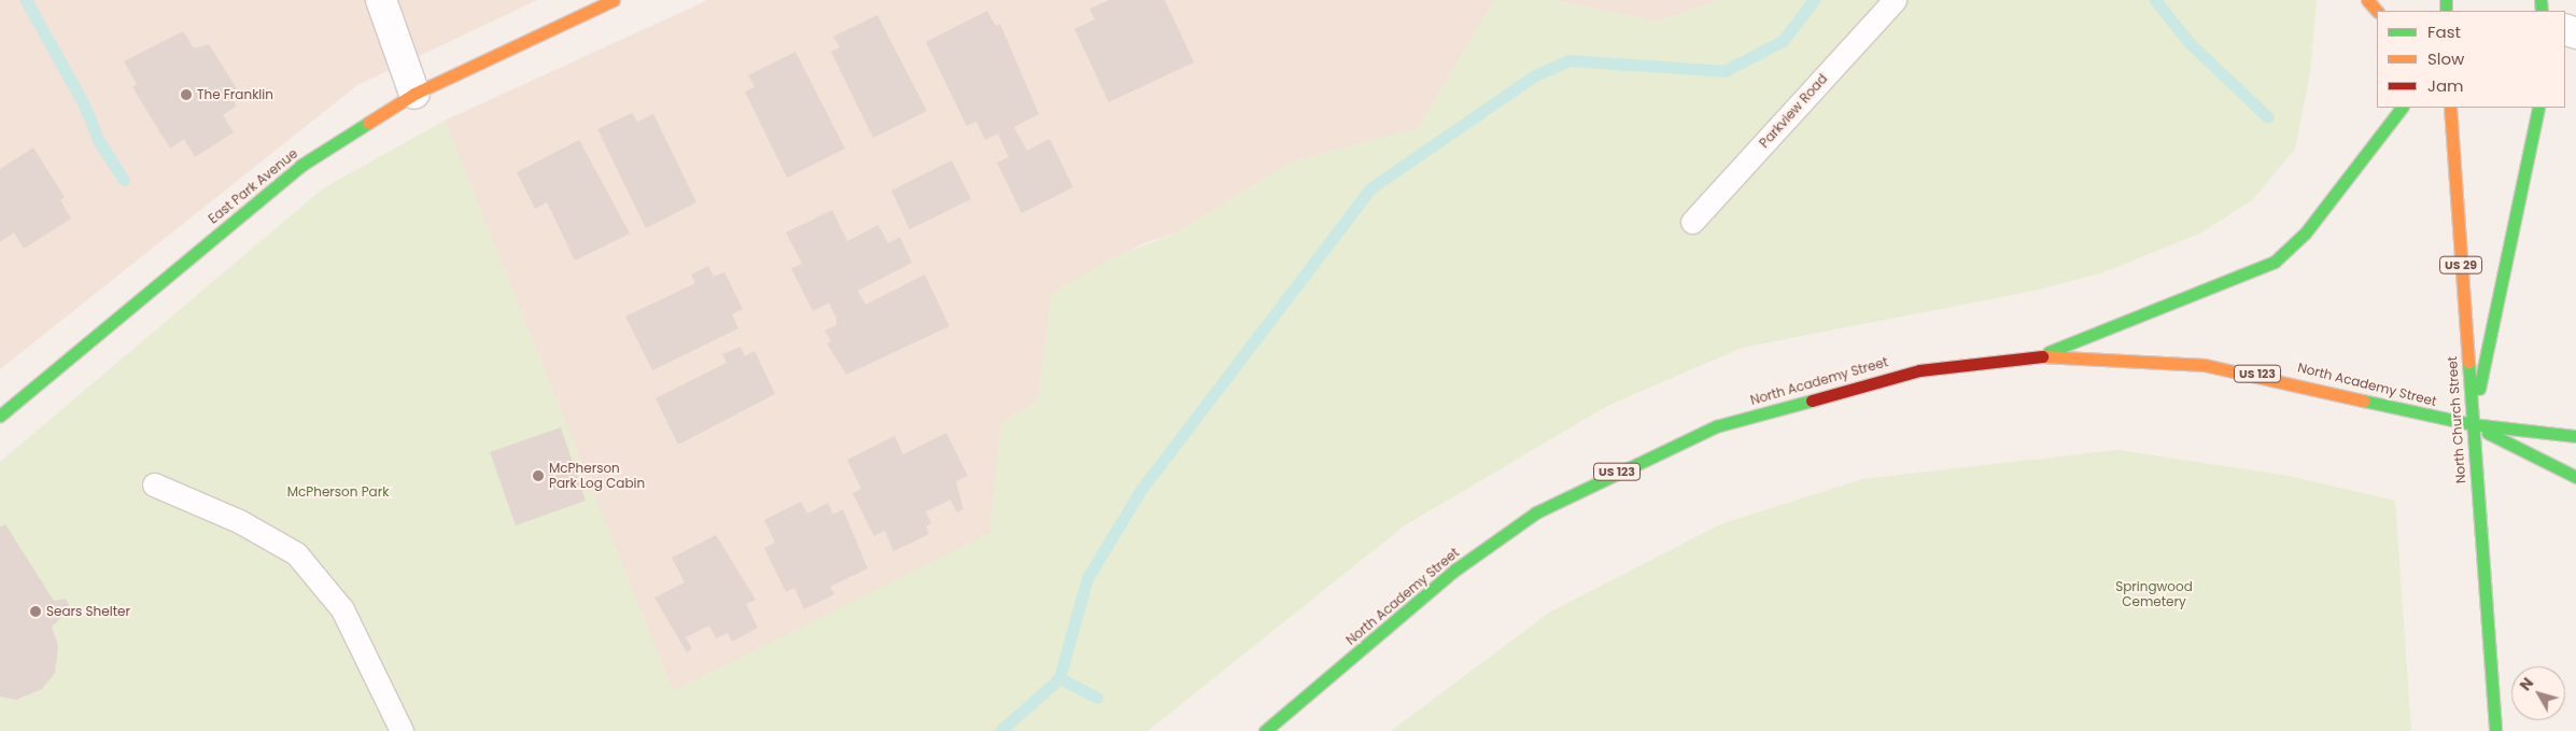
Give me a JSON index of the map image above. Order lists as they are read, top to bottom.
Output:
{
  "streets": {
    "main road": [
      "East Park Avenue",
      "US 29",
      "US 123",
      "North Academy Street",
      "North Church Street"
    ],
    "lane": ["Parkview Road"]
  },
  "crossings": [
    ["North Academy Street", "North Church Street"]
  ],
  "parks": ["McPherson Park", "Springwood Cemetery"],
  "places": ["The Franklin", "McPherson Park Log Cabin", "Sears Shelter"],
  "legend": ["Fast", "Slow", "Jam"],
  "north": "top left"
}
